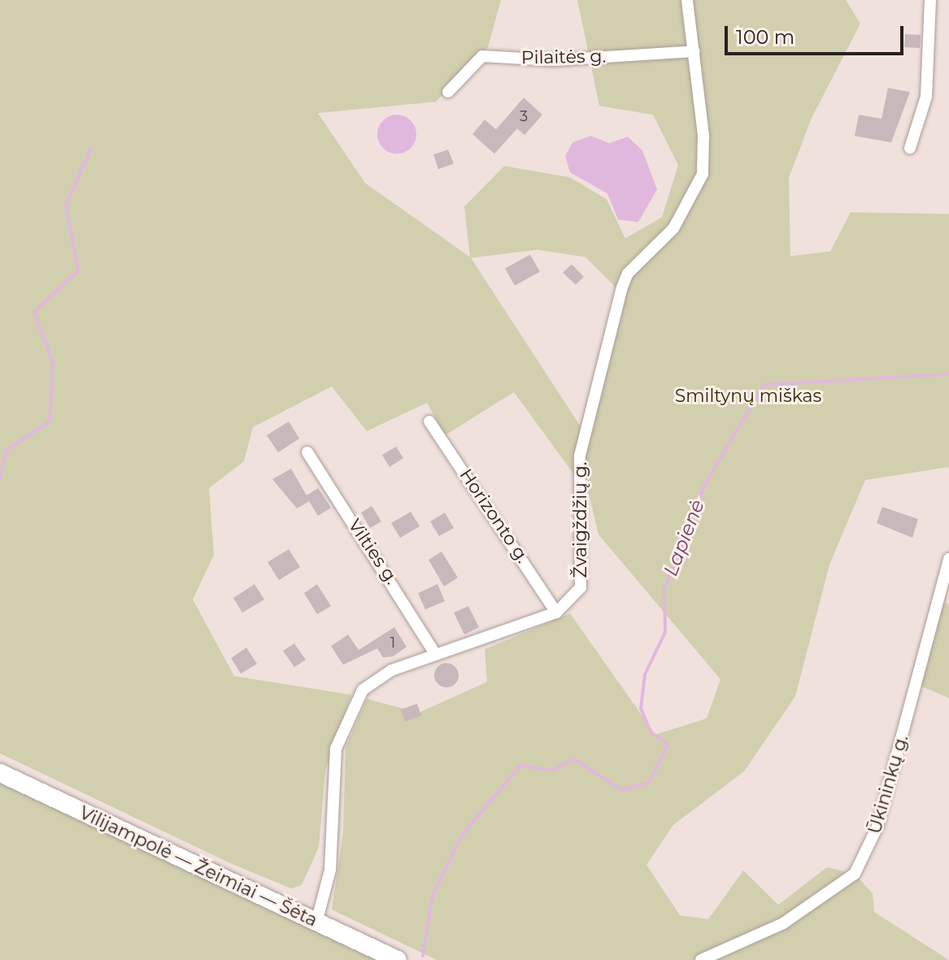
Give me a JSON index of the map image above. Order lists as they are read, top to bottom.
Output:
{
  "streets": {
    "main road": ["Vilijampolė — Žeimiai — Šėta"],
    "street": [
      "Pilaitės g.",
      "Horizonto g.",
      "Žvaigždžių g.",
      "Vilties g.",
      "Ūkininkų g."
    ]
  },
  "crossings": [
    ["Pilaitės g.", "Žvaigždžių g."],
    ["Horizonto g.", "Žvaigždžių g."],
    ["Žvaigždžių g.", "Vilties g."],
    ["Žvaigždžių g.", "Vilijampolė — Žeimiai — Šėta"]
  ],
  "water": ["Lapienė"],
  "parks": ["Smiltynų miškas"],
  "house_numbers": ["3", "1"],
  "scale_bar": "100 m"
}
